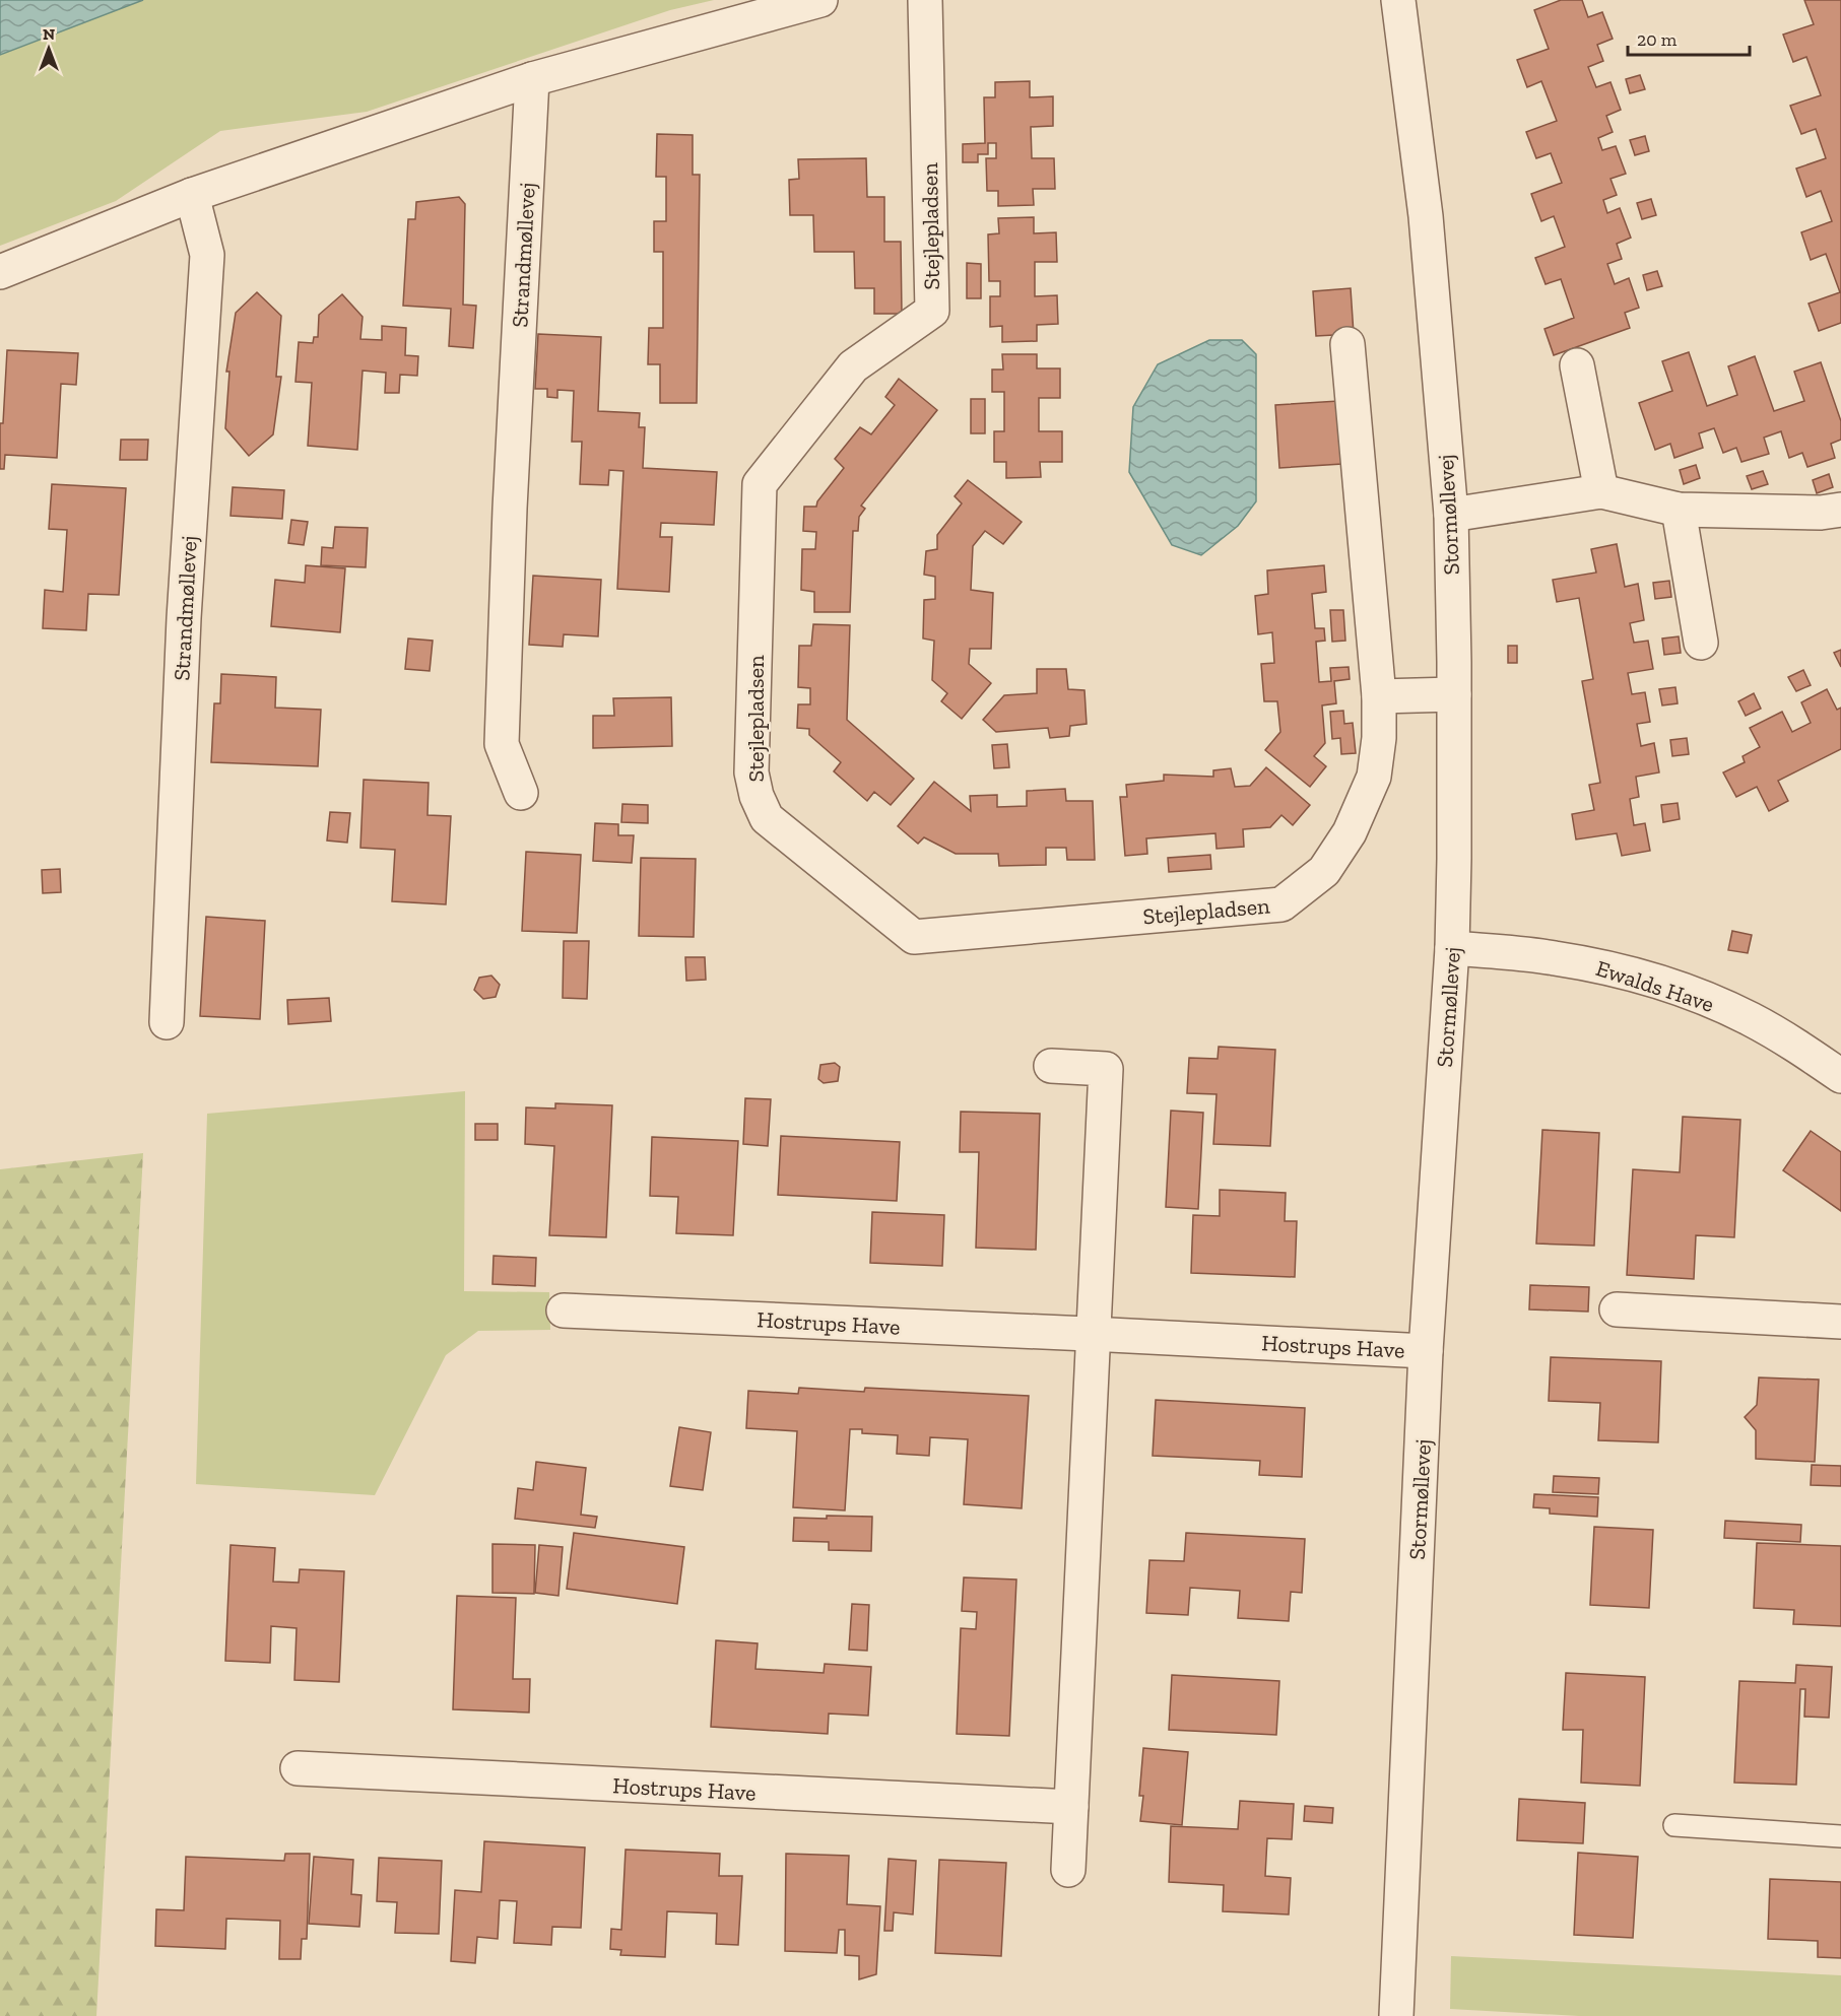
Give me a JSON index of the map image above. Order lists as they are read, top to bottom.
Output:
{
  "streets": {
    "street": [
      "Stejlepladsen",
      "Strandmøllevej",
      "Stormøllevej",
      "Ewalds Have",
      "Hostrups Have"
    ]
  },
  "crossings": [
    ["Stormøllevej", "Ewalds Have"],
    ["Stormøllevej", "Hostrups Have"]
  ],
  "scale_bar": "20 m",
  "north": "top"
}
